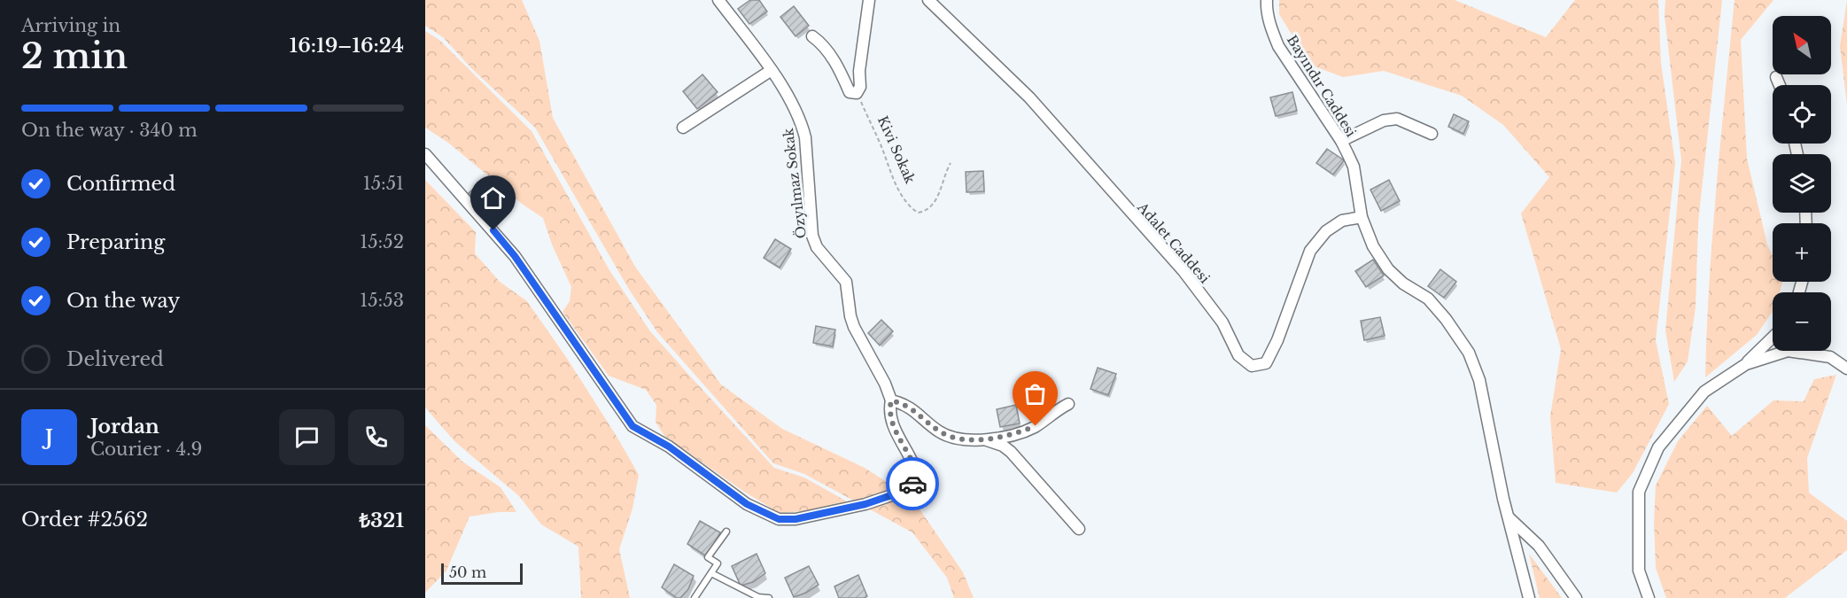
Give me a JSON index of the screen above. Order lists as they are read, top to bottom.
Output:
{
  "streets": {
    "street": ["Bayındır Caddesi", "Özyılmaz Sokak", "Adalet Caddesi"],
    "path": ["Kivi Sokak"]
  },
  "crossings": [
    ["Bayındır Caddesi", "Adalet Caddesi"]
  ],
  "scale_bar": "50 m",
  "north": "top left",
  "page": {
    "heading": ["2 min", "Arriving in", "16:19–16:24"],
    "panel": [
      "Jordan",
      "Courier · 4.9",
      "Order #2562",
      "₺321"
    ],
    "map_buttons": ["+", "−"],
    "bar": "On the way · 340 m",
    "list": [
      ["Confirmed", "15:51"],
      ["Preparing", "15:52"],
      ["On the way", "15:53"],
      "Delivered"
    ],
    "round": "J",
    "scale": "50 m"
  }
}
